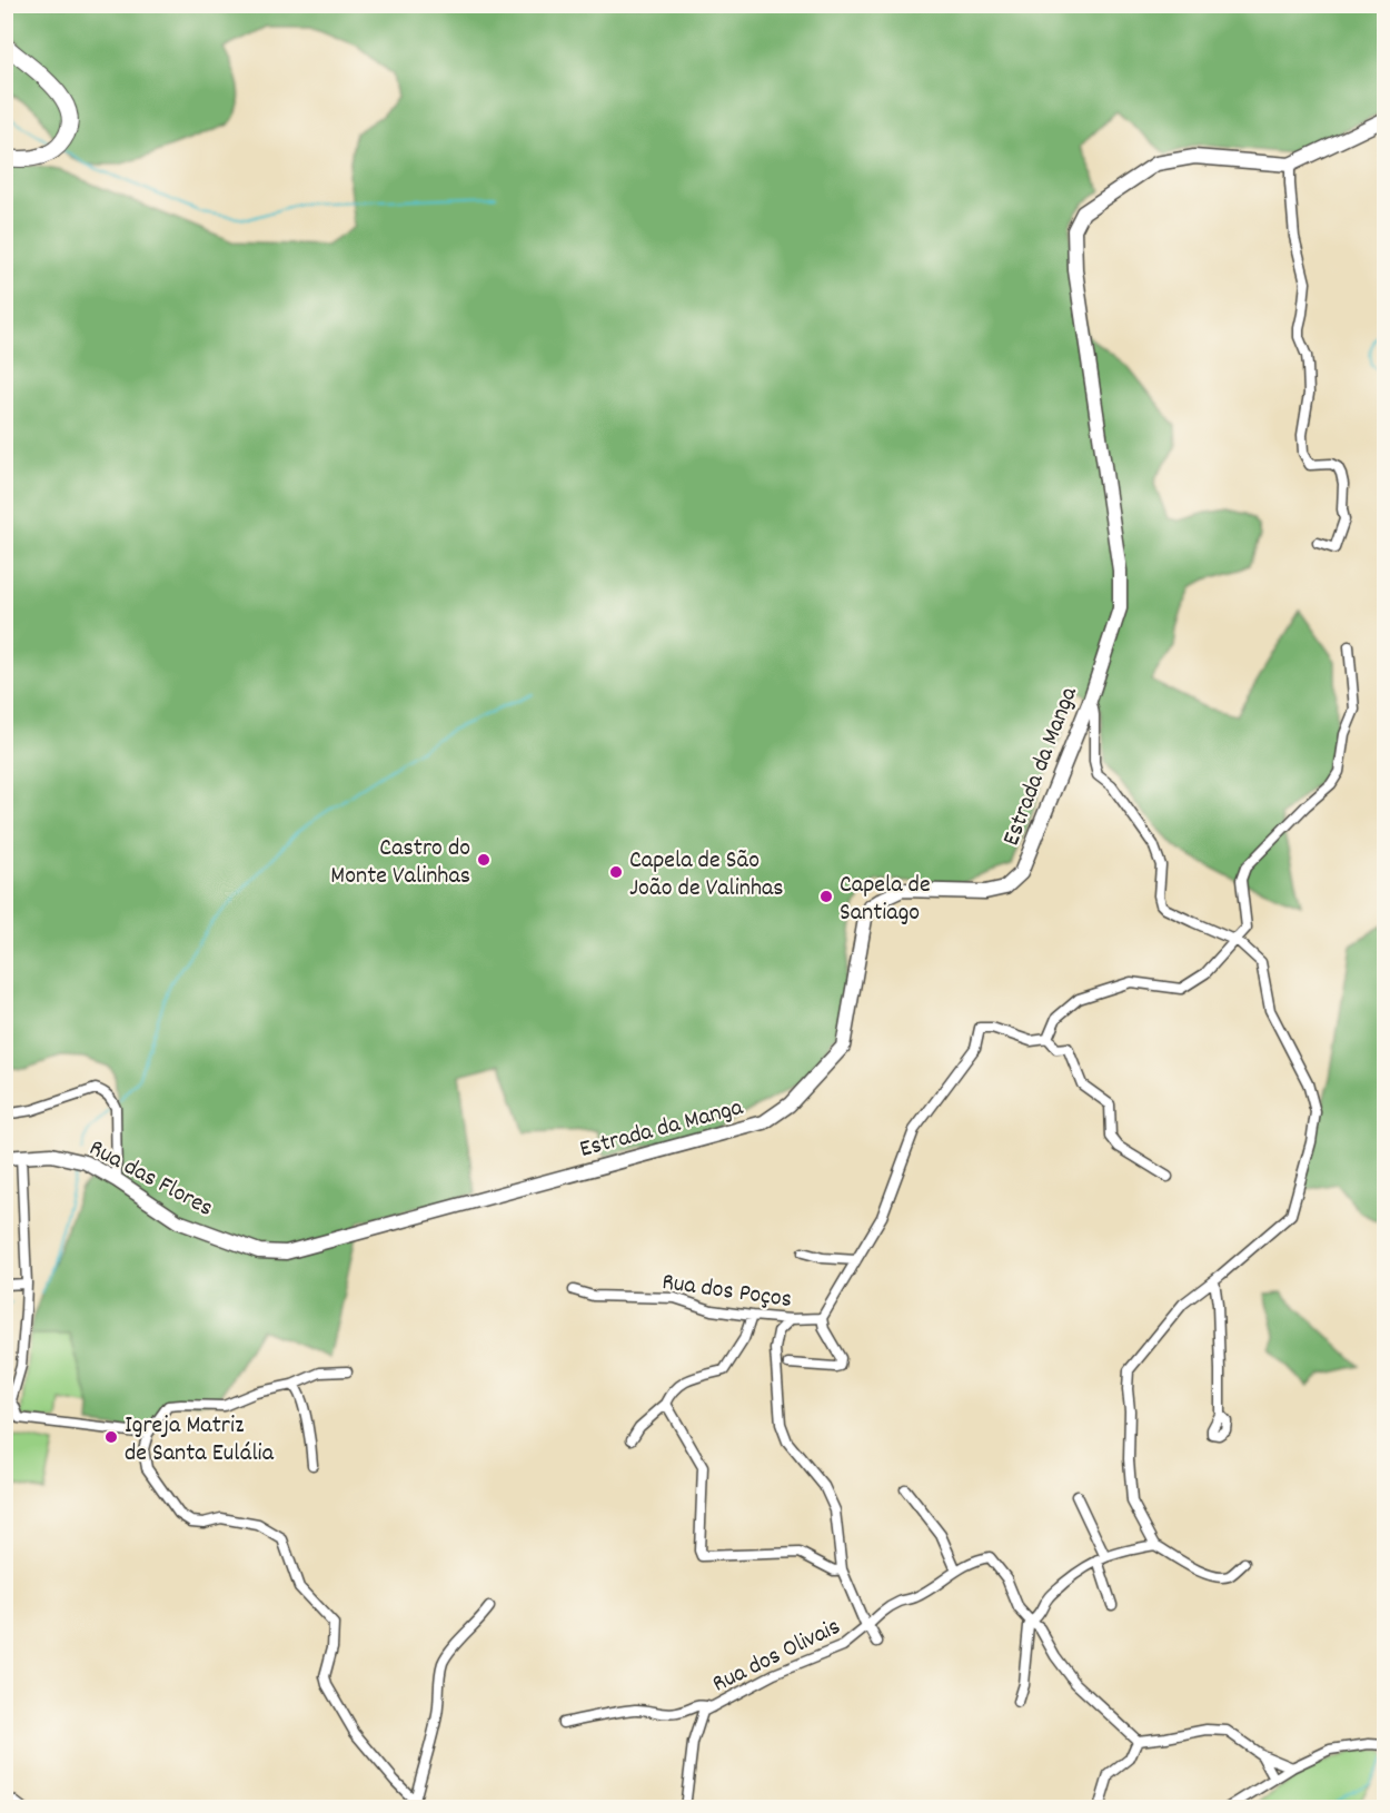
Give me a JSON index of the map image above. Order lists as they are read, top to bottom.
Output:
{
  "streets": {
    "street": [
      "Estrada da Manga",
      "Rua das Flores",
      "Rua dos Poços",
      "Rua dos Olivais"
    ]
  },
  "crossings": [
    ["Estrada da Manga", "Rua das Flores"],
    ["Rua dos Poços", "Rua dos Olivais"]
  ],
  "places": [
    "Castro do Monte Valinhas",
    "Capela de São João de Valinhas",
    "Capela de Santiago",
    "Igreja Matriz de Santa Eulália"
  ]
}
